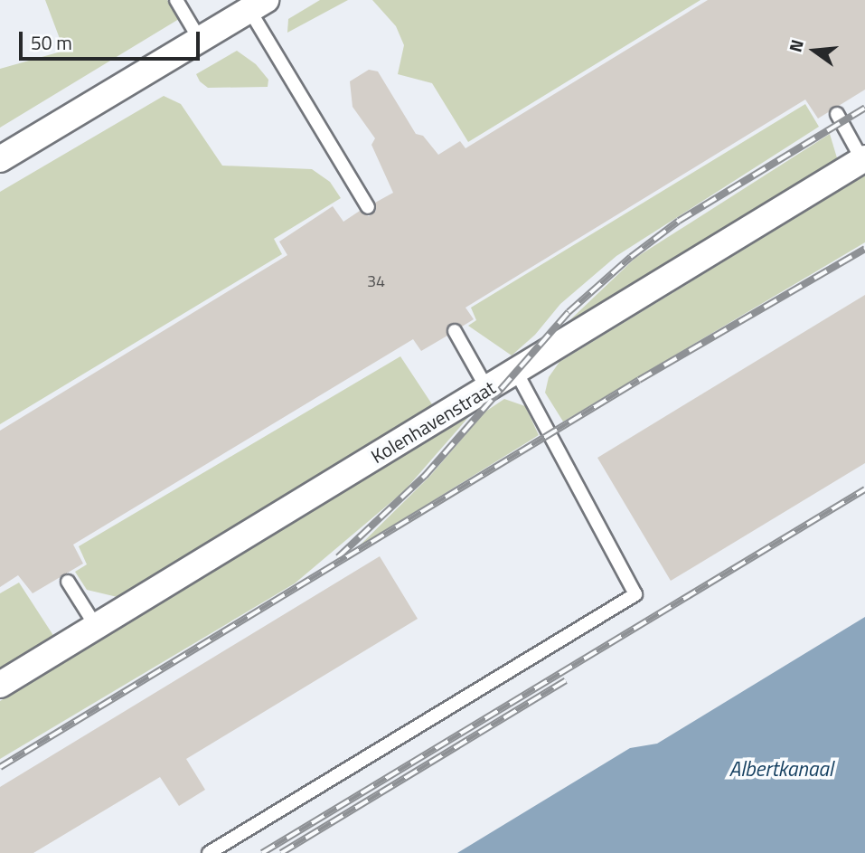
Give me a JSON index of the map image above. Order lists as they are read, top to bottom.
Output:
{
  "streets": {
    "street": ["Kolenhavenstraat"]
  },
  "water": ["Albertkanaal"],
  "house_numbers": ["34"],
  "scale_bar": "50 m",
  "north": "left"
}
